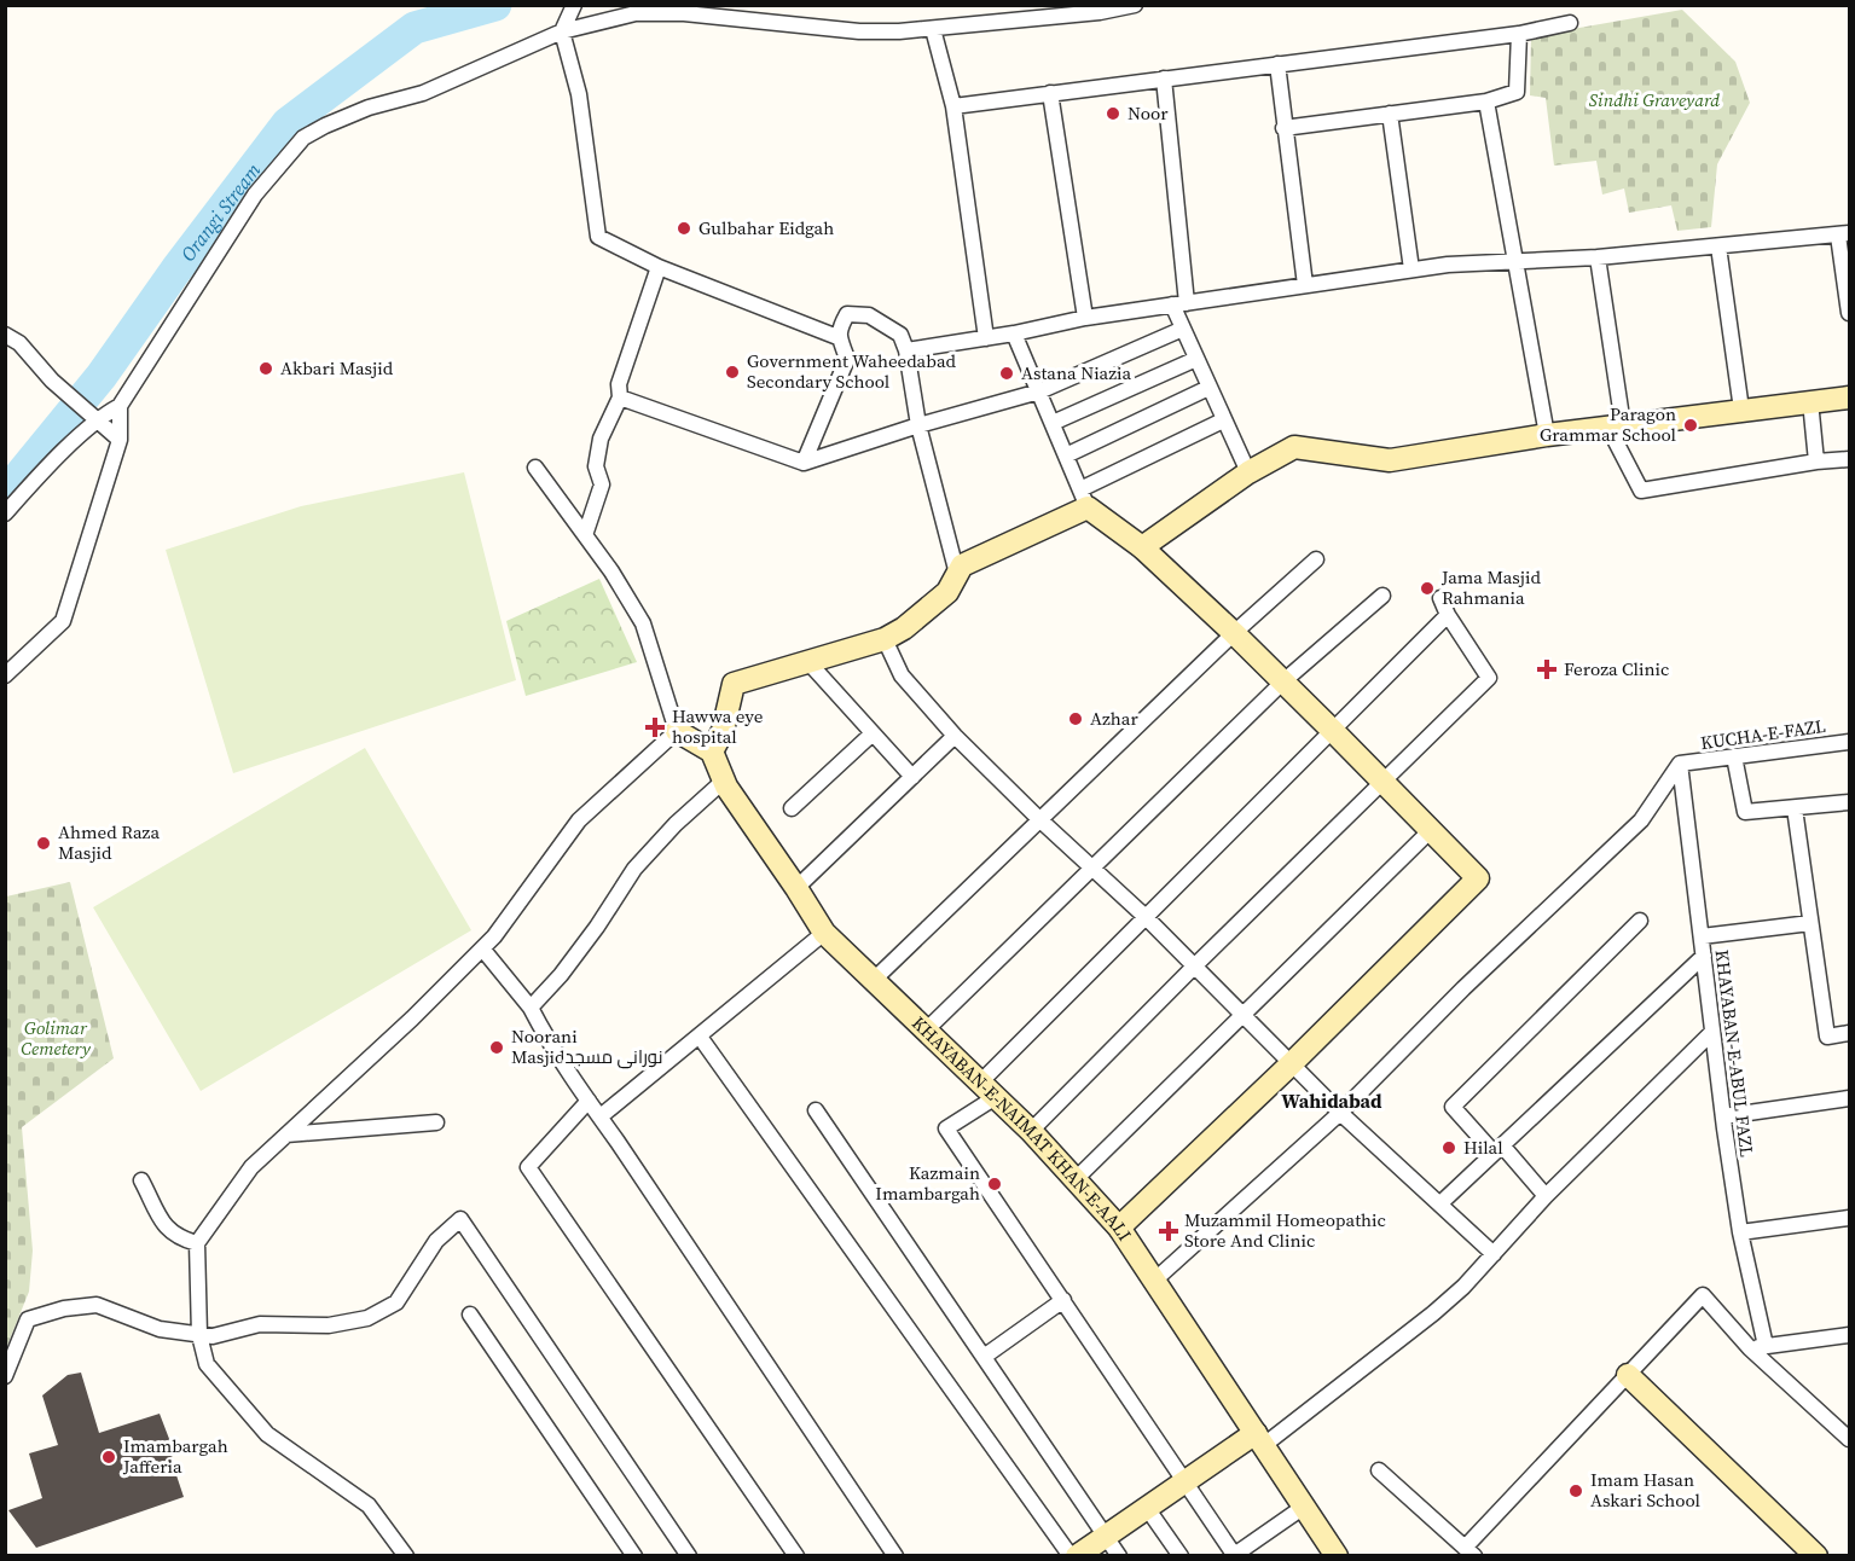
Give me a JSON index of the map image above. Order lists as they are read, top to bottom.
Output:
{
  "streets": {
    "street": ["KUCHA-E-FAZL", "KHAYABAN-E-ABUL FAZL", "KHAYABAN-E-NAIMAT KHAN-E-AALI"]
  },
  "crossings": [
    ["KUCHA-E-FAZL", "KHAYABAN-E-ABUL FAZL"]
  ],
  "districts": ["Wahidabad"],
  "water": ["Orangi Stream"],
  "parks": ["Sindhi Graveyard", "Golimar Cemetery"],
  "places": {
    "other": [
      "Noor",
      "Gulbahar Eidgah",
      "Akbari Masjid",
      "Government Waheedabad Secondary School",
      "Astana Niazia",
      "Paragon Grammar School",
      "Jama Masjid Rahmania",
      "Azhar",
      "Ahmed Raza Masjid",
      "Noorani Masjidنورانی مسجد",
      "Hilal",
      "Kazmain Imambargah",
      "Imambargah Jafferia",
      "Imam Hasan Askari School"
    ],
    "health": ["Feroza Clinic", "Hawwa eye hospital", "Muzammil Homeopathic Store And Clinic"]
  }
}
